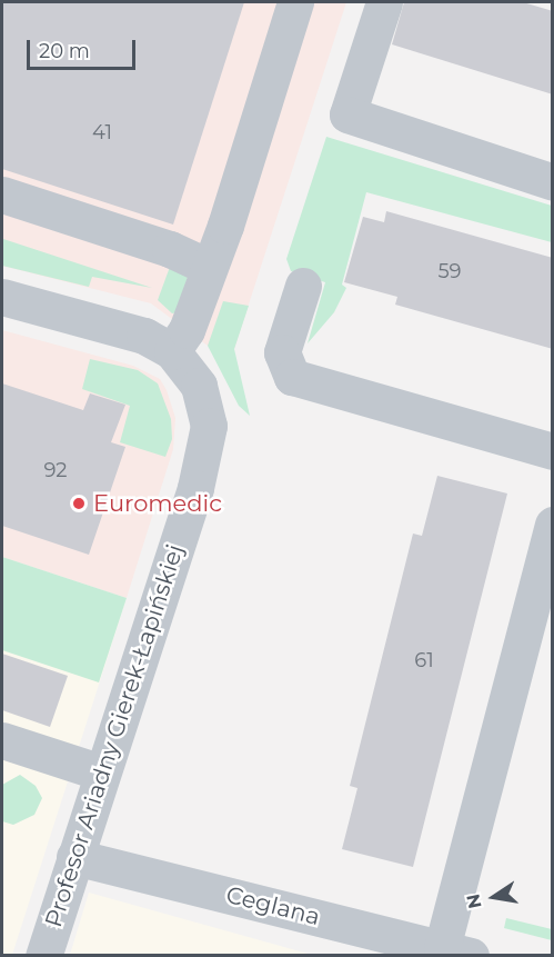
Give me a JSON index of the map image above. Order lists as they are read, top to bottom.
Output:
{
  "streets": {
    "street": ["Profesor Ariadny Gierek-Łapińskiej", "Ceglana"]
  },
  "crossings": [
    ["Profesor Ariadny Gierek-Łapińskiej", "Ceglana"]
  ],
  "places": ["Euromedic"],
  "house_numbers": [
    "41",
    "59",
    "92",
    "61"
  ],
  "scale_bar": "20 m",
  "north": "left"
}
